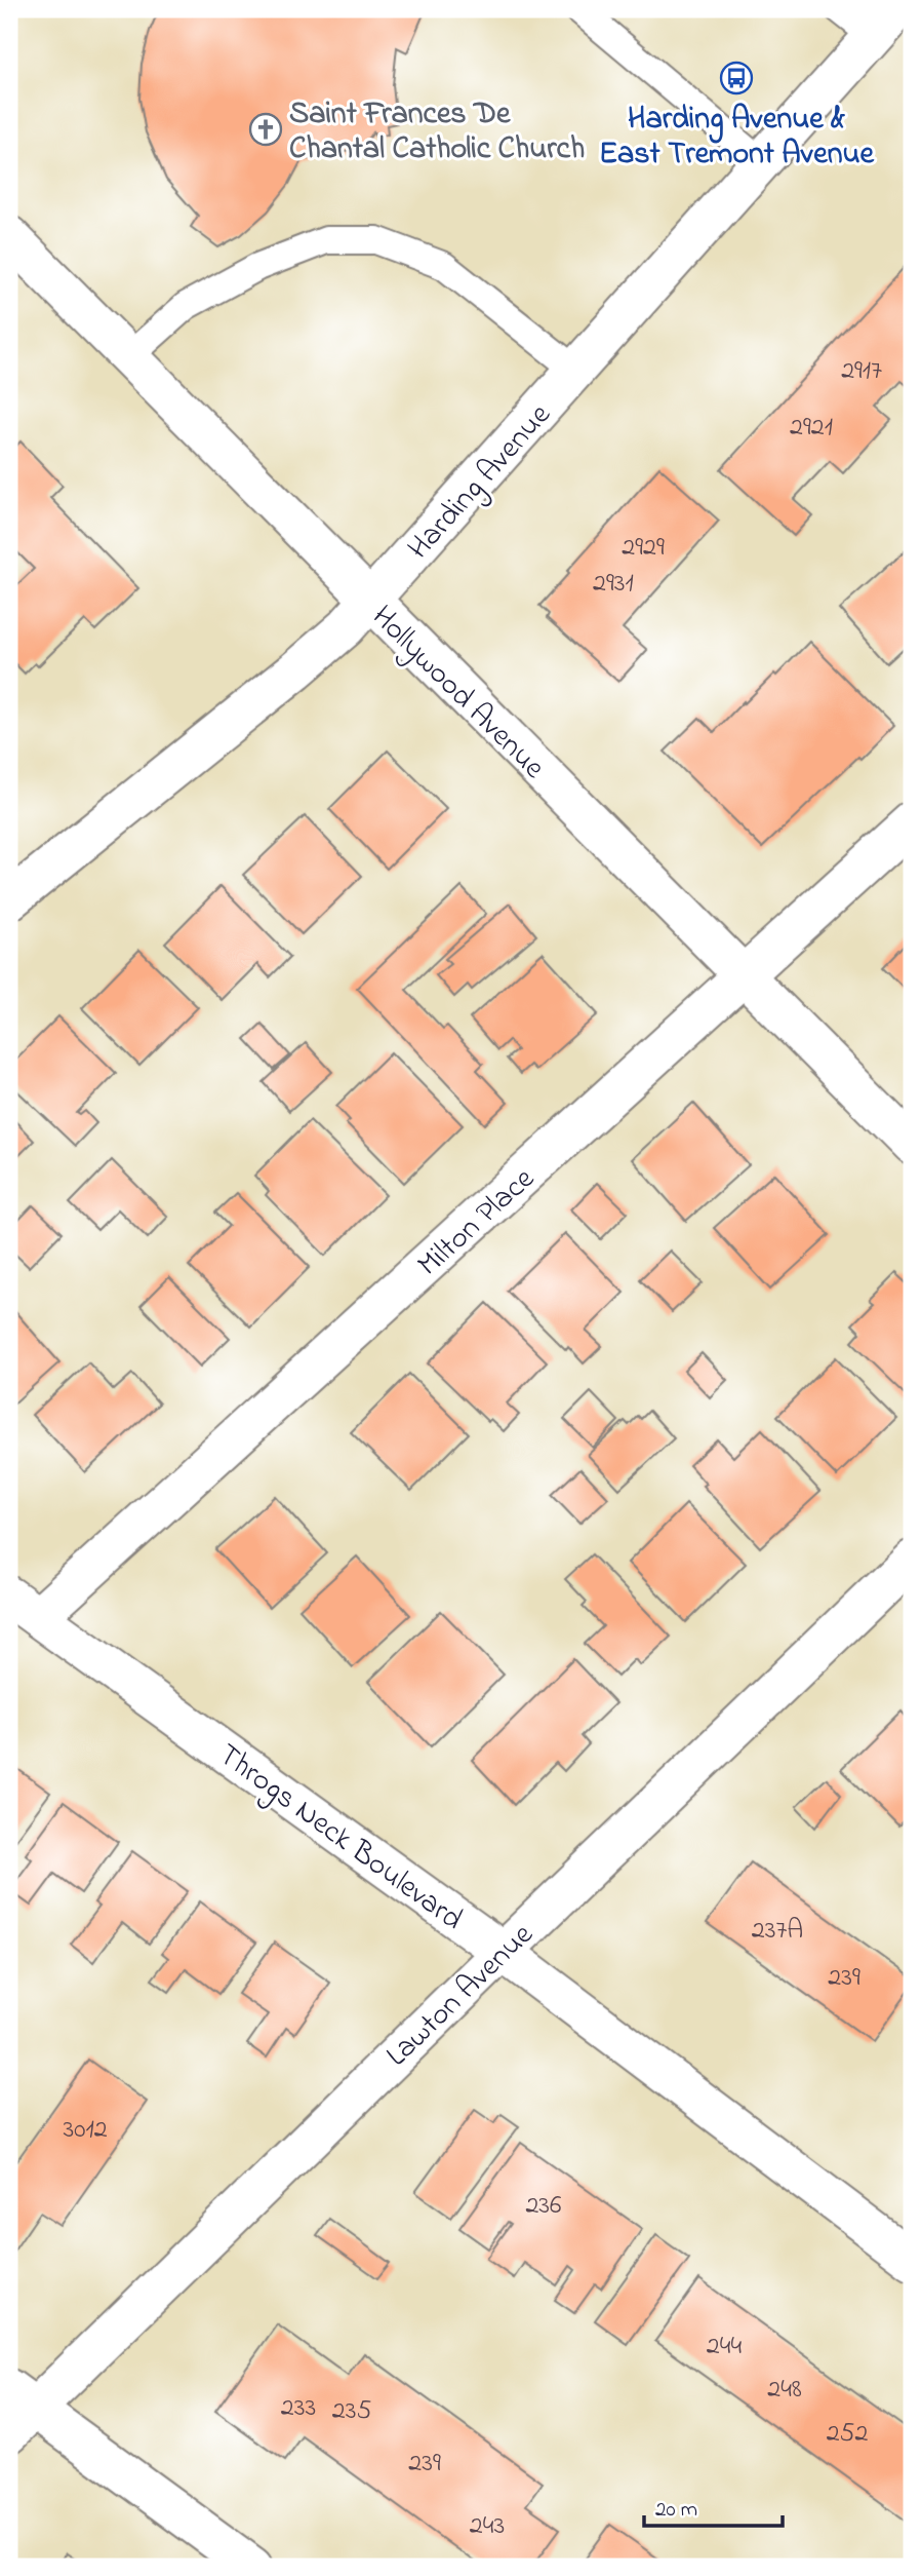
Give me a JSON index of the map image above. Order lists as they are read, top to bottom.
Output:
{
  "streets": {
    "street": [
      "Harding Avenue",
      "Hollywood Avenue",
      "Milton Place",
      "Throgs Neck Boulevard",
      "Lawton Avenue"
    ]
  },
  "crossings": [
    ["Harding Avenue", "Hollywood Avenue"],
    ["Hollywood Avenue", "Milton Place"],
    ["Milton Place", "Throgs Neck Boulevard"],
    ["Throgs Neck Boulevard", "Lawton Avenue"]
  ],
  "places": {
    "bus stop": ["Harding Avenue & East Tremont Avenue"],
    "church": ["Saint Frances De Chantal Catholic Church"]
  },
  "house_numbers": [
    "2917",
    "2921",
    "2929",
    "2931",
    "237A",
    "239",
    "3012",
    "236",
    "244",
    "248",
    "233",
    "235",
    "252",
    "239",
    "243"
  ],
  "scale_bar": "20 m"
}
